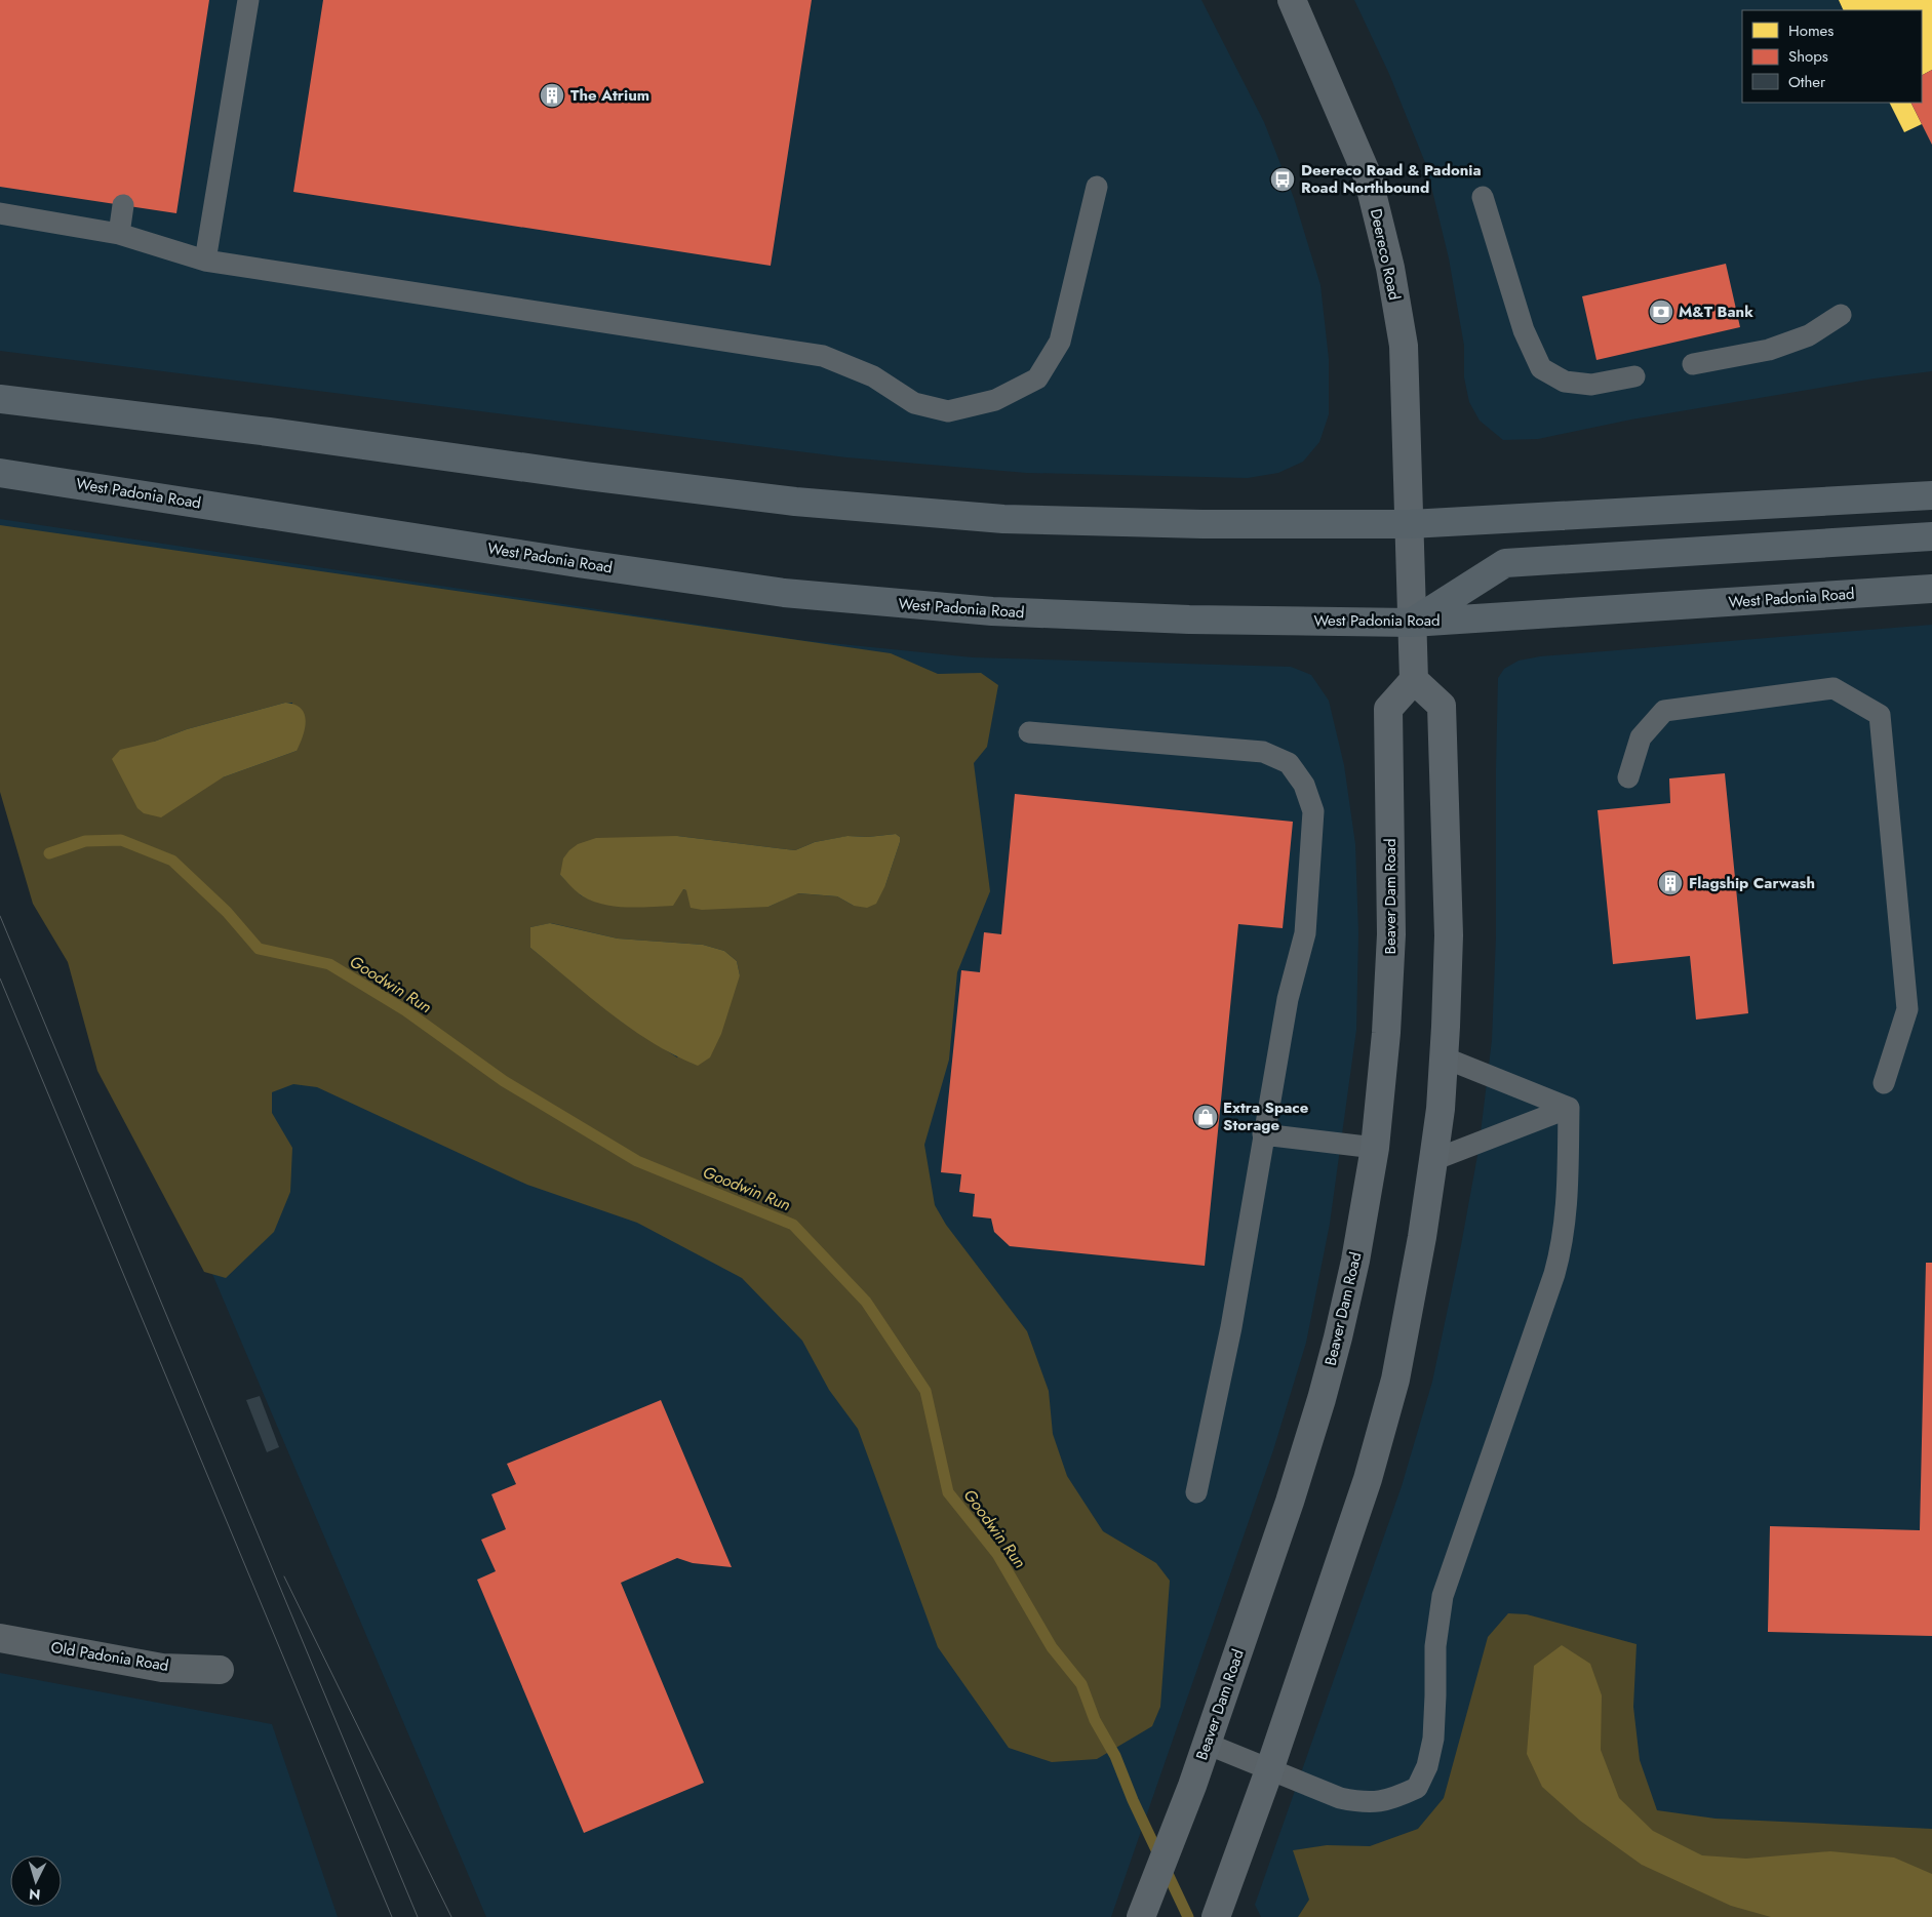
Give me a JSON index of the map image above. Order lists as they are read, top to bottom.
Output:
{
  "streets": {
    "main road": ["Deereco Road", "West Padonia Road", "Beaver Dam Road"],
    "street": ["Old Padonia Road"]
  },
  "water": ["Goodwin Run"],
  "places": {
    "building": ["The Atrium", "Flagship Carwash"],
    "bus stop": ["Deereco Road & Padonia Road Northbound"],
    "bank": ["M&T Bank"],
    "shop": ["Extra Space Storage"]
  },
  "legend": ["Homes", "Shops", "Other"],
  "north": "bottom"
}
